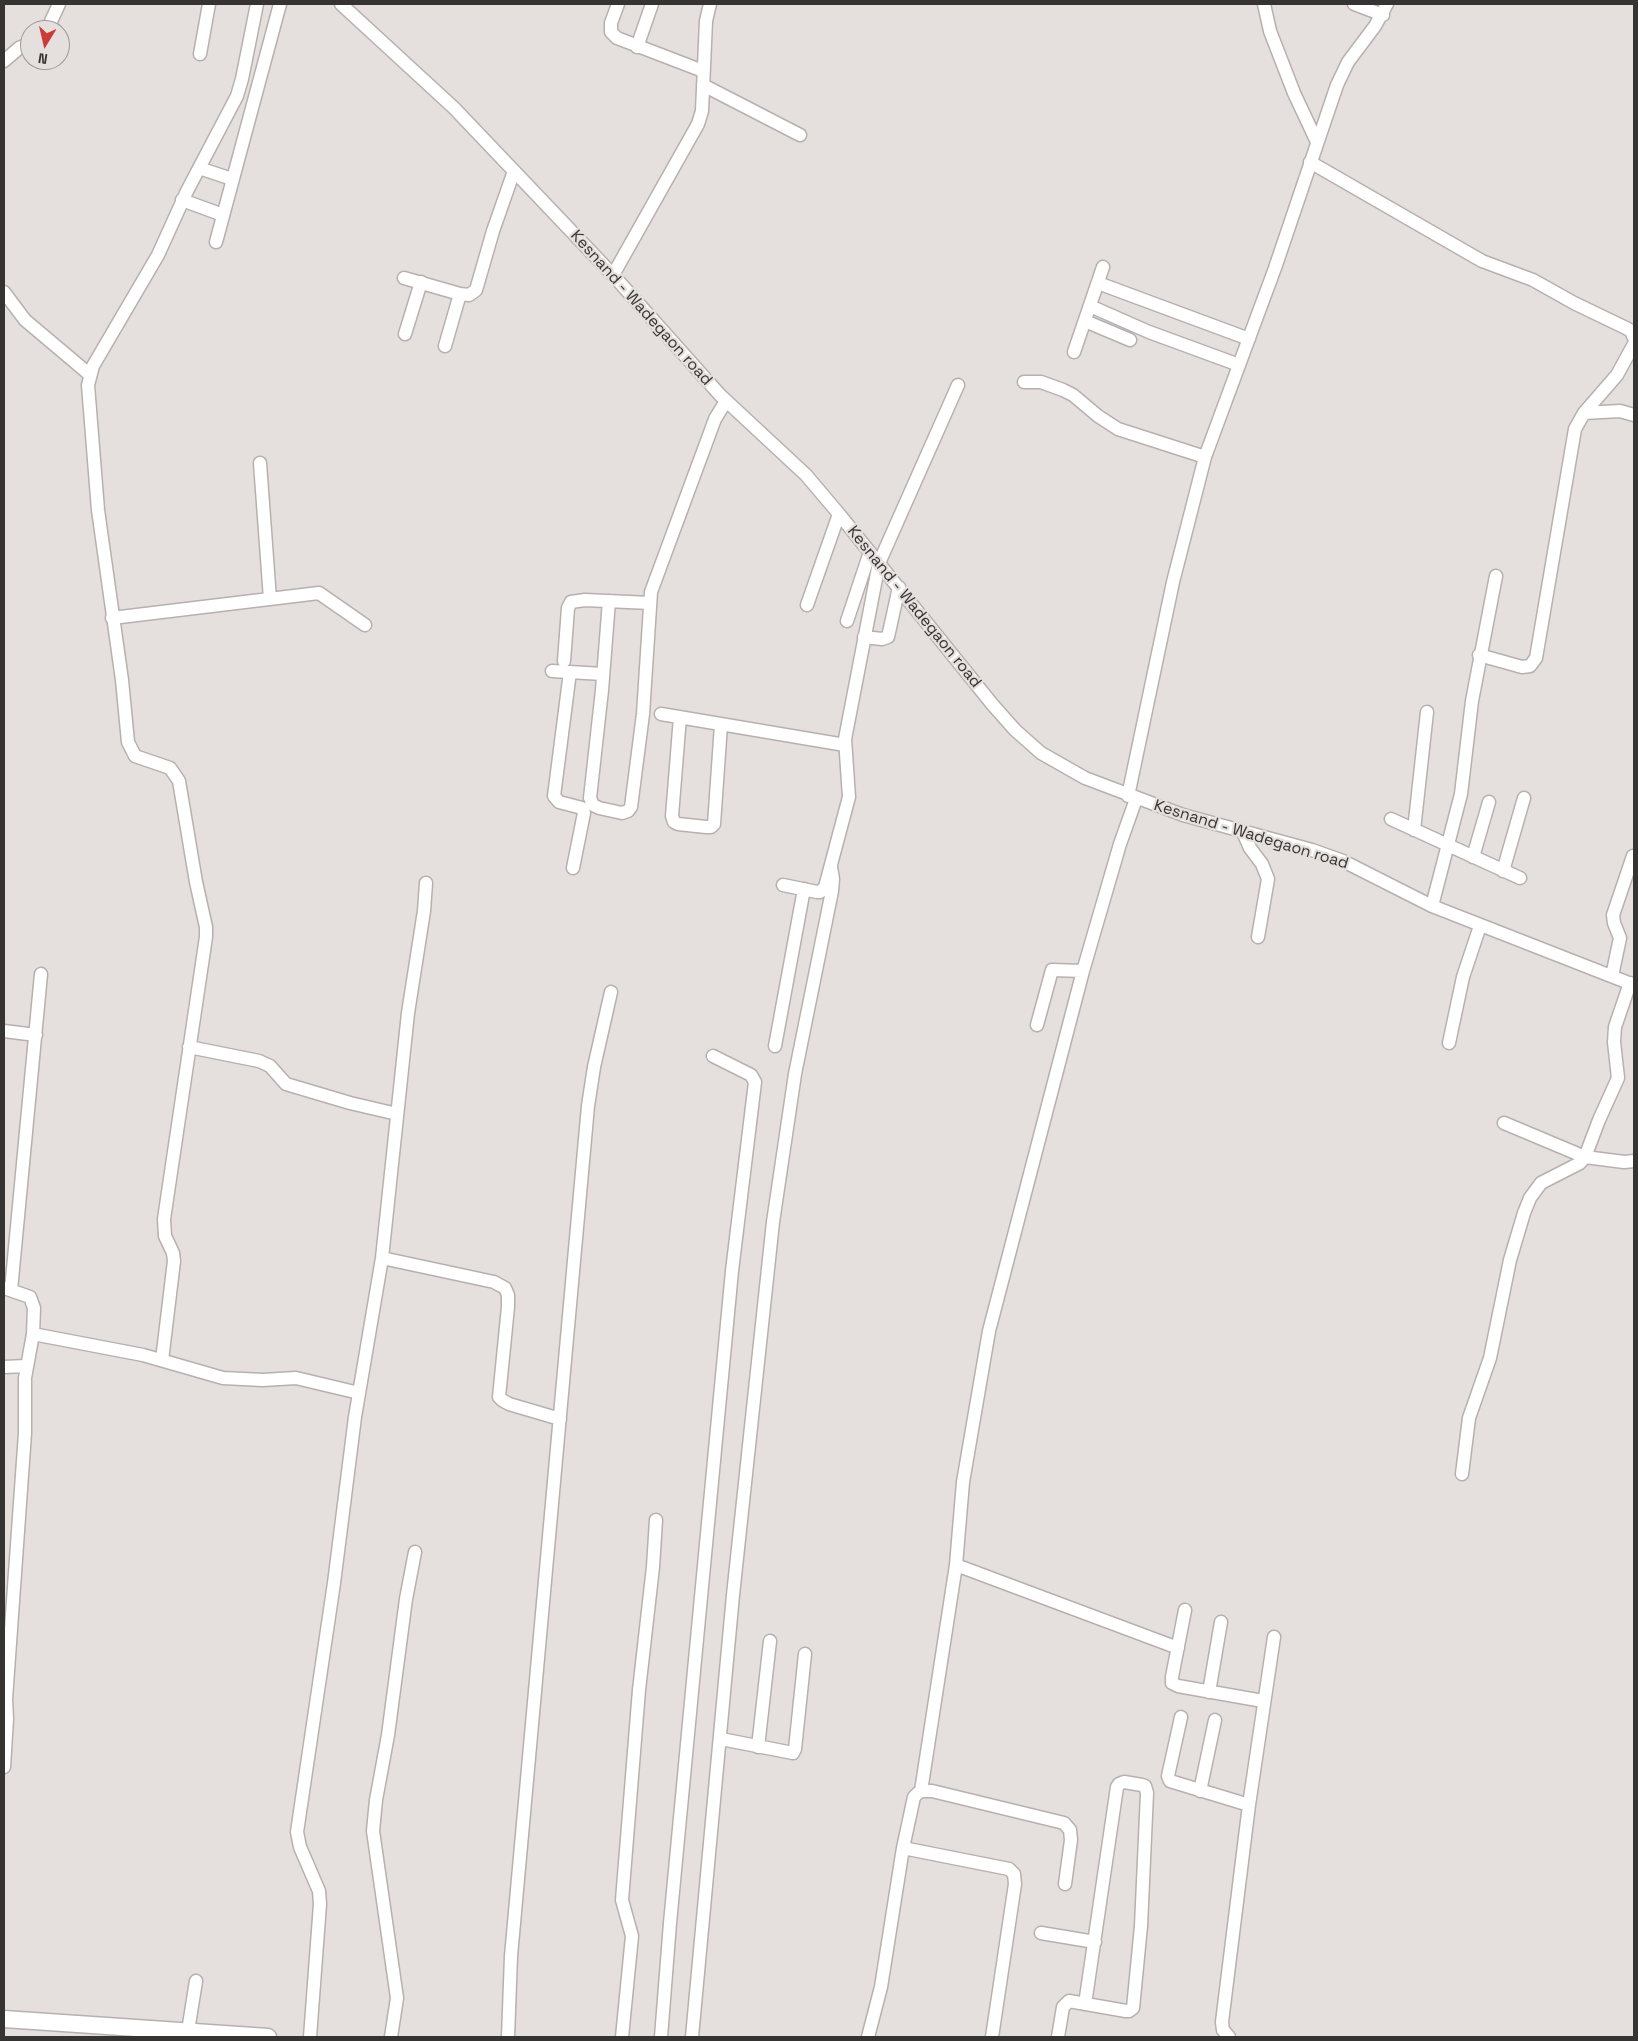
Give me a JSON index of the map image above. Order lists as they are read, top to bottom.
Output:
{
  "streets": {
    "street": ["Kesnand - Wadegaon road"]
  },
  "north": "bottom"
}
